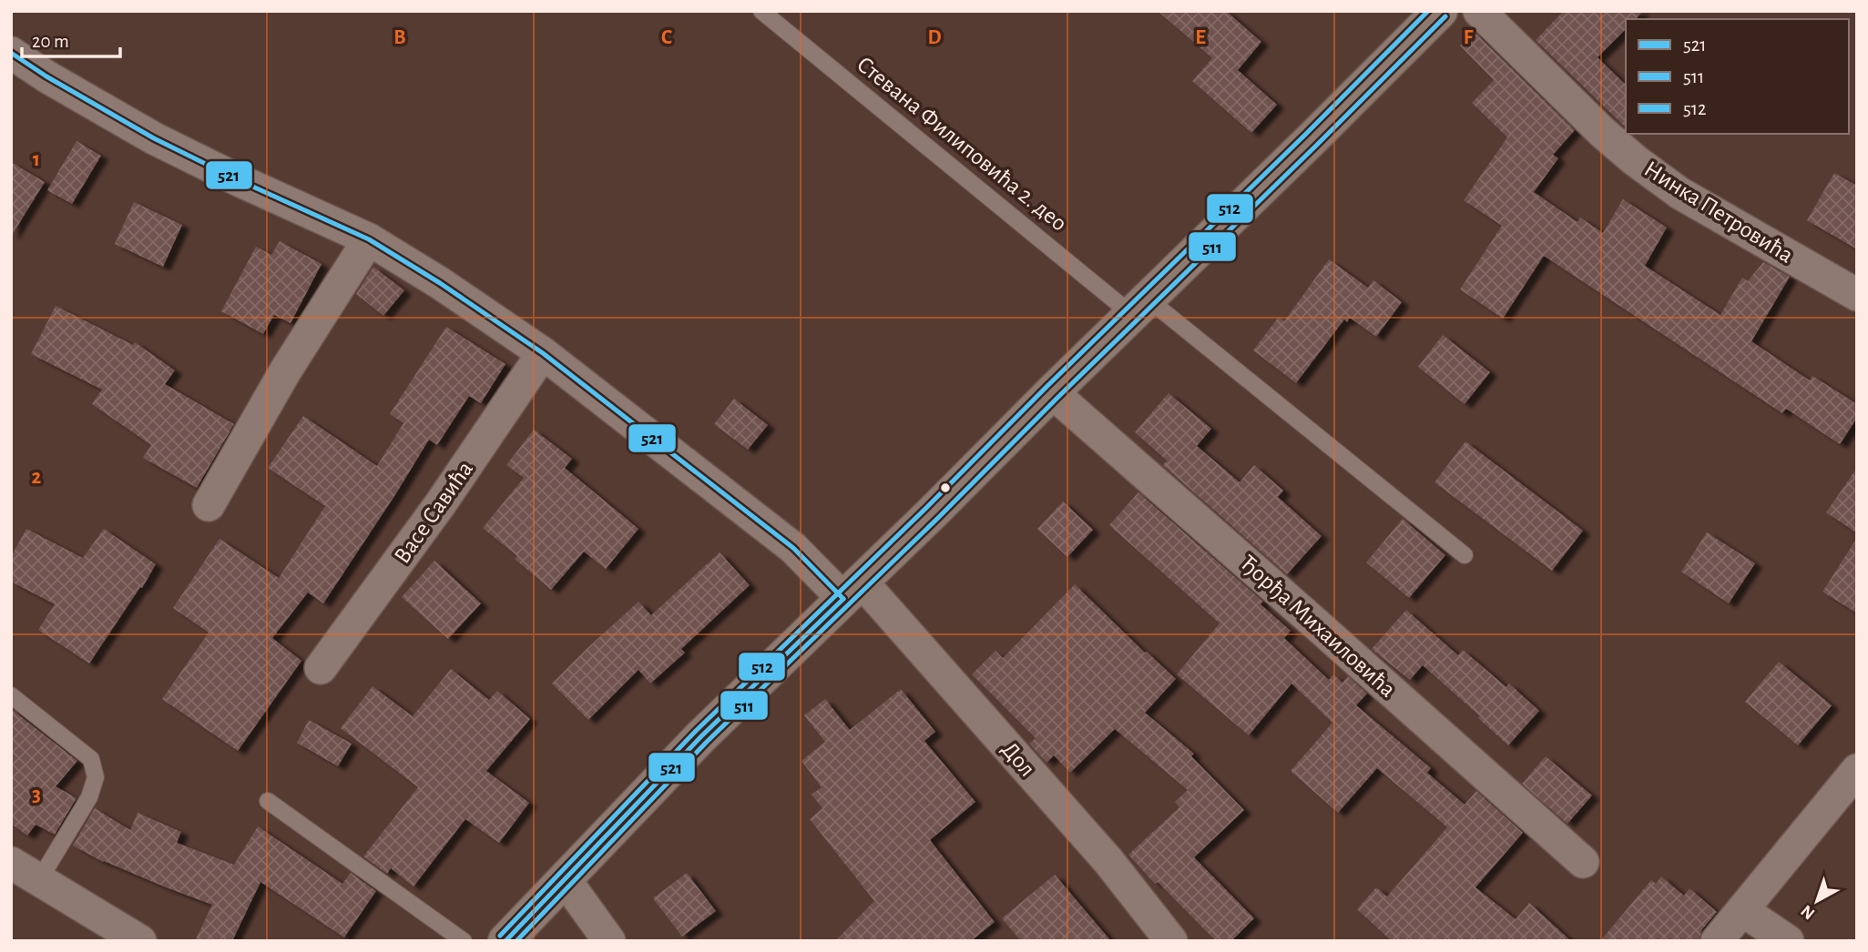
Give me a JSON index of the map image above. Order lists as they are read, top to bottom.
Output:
{
  "streets": {
    "street": [
      "Нинка Петровића",
      "Васе Савића",
      "Ђорђа Михаиловића",
      "Дол"
    ],
    "lane": ["Стевана Филиповића 2. део"]
  },
  "crossings": [
    ["Васе Савића", "Дол"]
  ],
  "lines": ["transit line 512", "transit line 511", "transit line 521"],
  "legend": ["521", "511", "512"],
  "scale_bar": "20 m",
  "north": "bottom left",
  "grid": {
    "columns": [
      "B",
      "C",
      "D",
      "E",
      "F"
    ],
    "rows": ["1", "2", "3"]
  }
}
